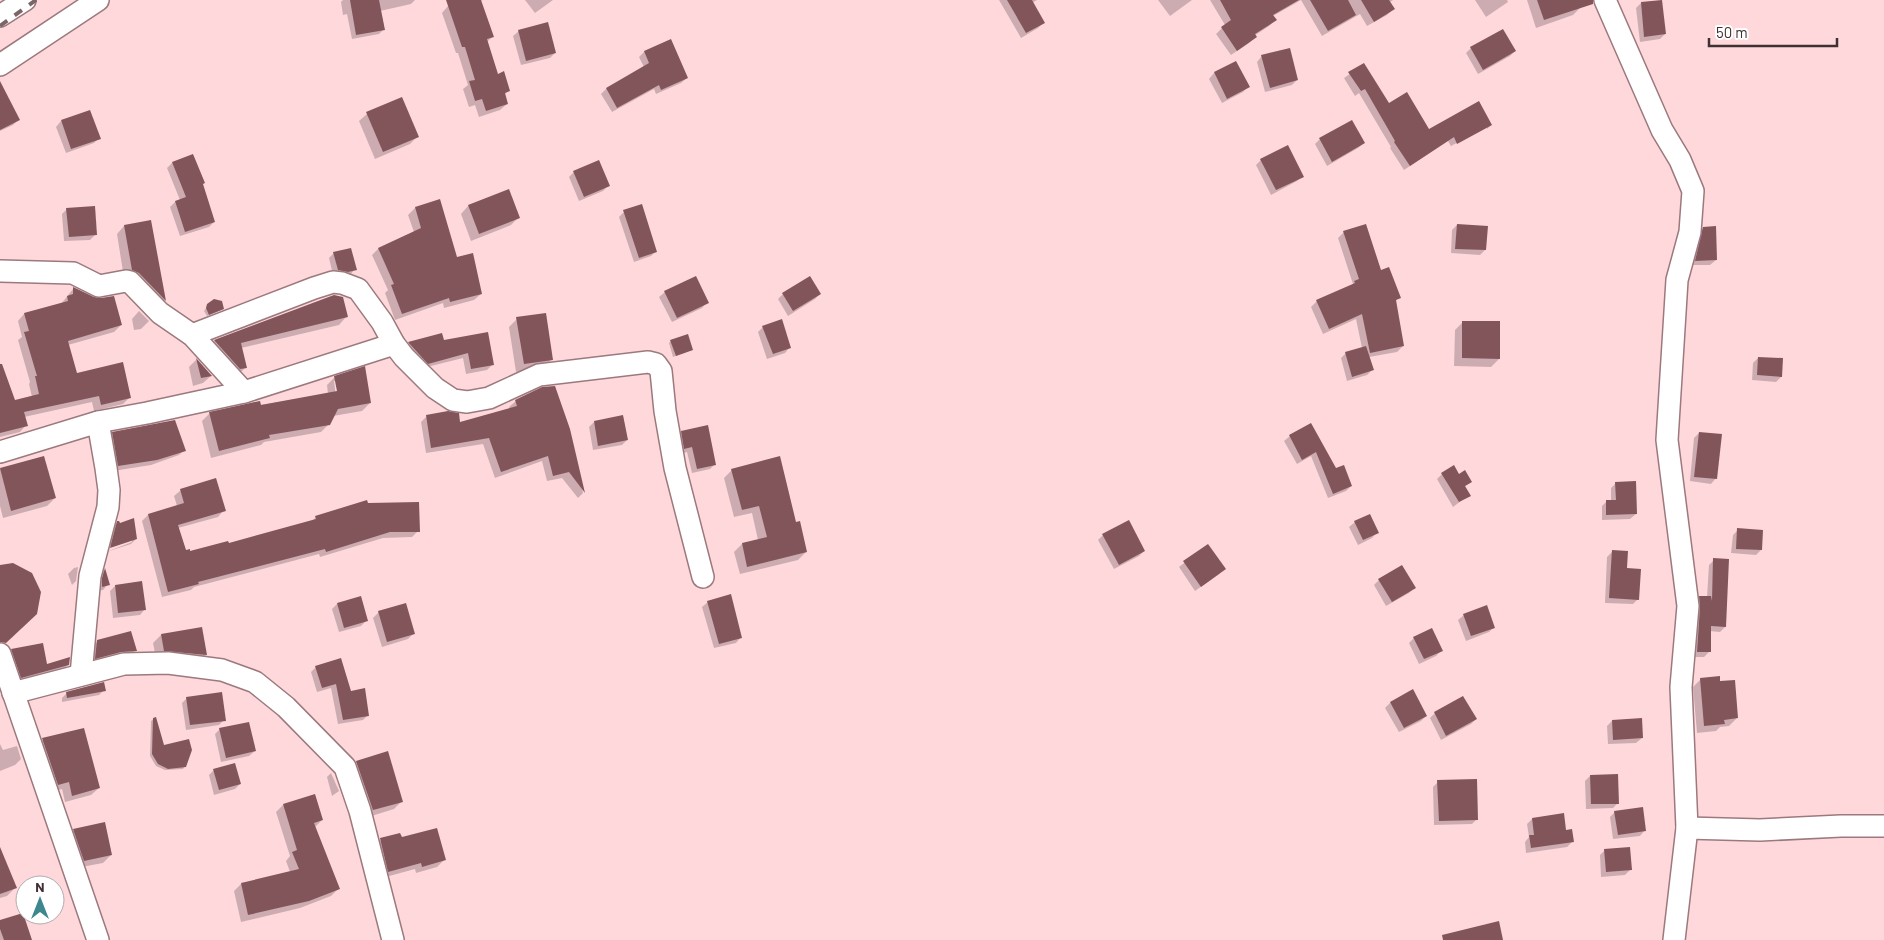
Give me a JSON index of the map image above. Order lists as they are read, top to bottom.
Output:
{
  "scale_bar": "50 m",
  "north": "top"
}
